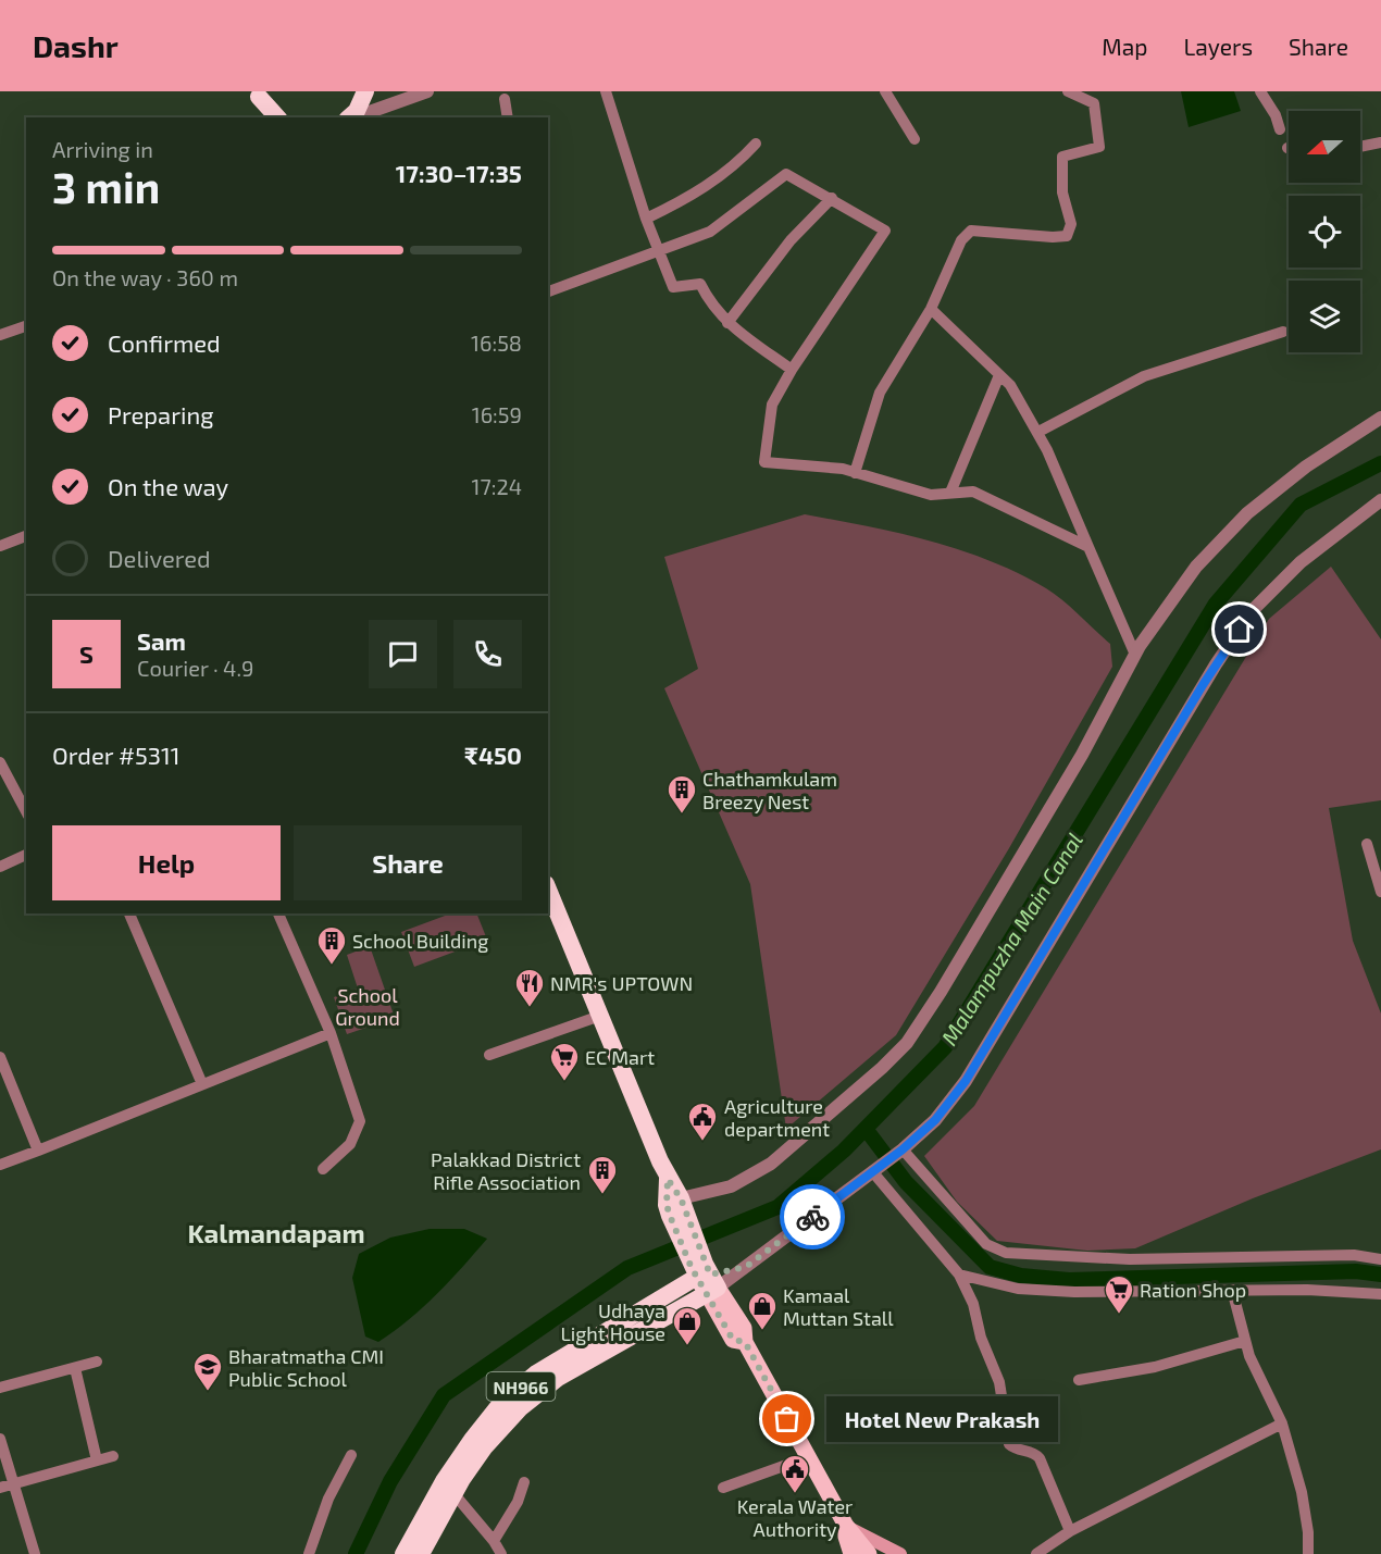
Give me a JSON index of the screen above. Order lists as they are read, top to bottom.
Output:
{
  "streets": {
    "highway": ["NH966"]
  },
  "districts": ["Kalmandapam"],
  "water": ["Malampuzha Main Canal"],
  "parks": ["School Ground"],
  "places": {
    "building": ["Chathamkulam Breezy Nest", "School Building", "Palakkad District Rifle Association"],
    "restaurant": ["NMR's UPTOWN"],
    "supermarket": ["EC Mart", "Ration Shop"],
    "public building": ["Agriculture department", "Kerala Water Authority"],
    "shop": ["Kamaal Muttan Stall", "Udhaya Light House"],
    "school or university": ["Bharatmatha CMI Public School"],
    "other": ["Hotel New Prakash"]
  },
  "north": "left",
  "page": {
    "header": "Dashr",
    "nav": ["Map", "Layers", "Share"],
    "heading": ["3 min", "Arriving in", "17:30–17:35"],
    "panel": [
      "Sam",
      "Courier · 4.9",
      "Order #5311",
      "₹450"
    ],
    "bar": "On the way · 360 m",
    "list": [
      ["Confirmed", "16:58"],
      ["Preparing", "16:59"],
      ["On the way", "17:24"],
      "Delivered"
    ],
    "round": "S",
    "buttons": ["Help", "Share"],
    "bubble": "Hotel New Prakash"
  }
}
